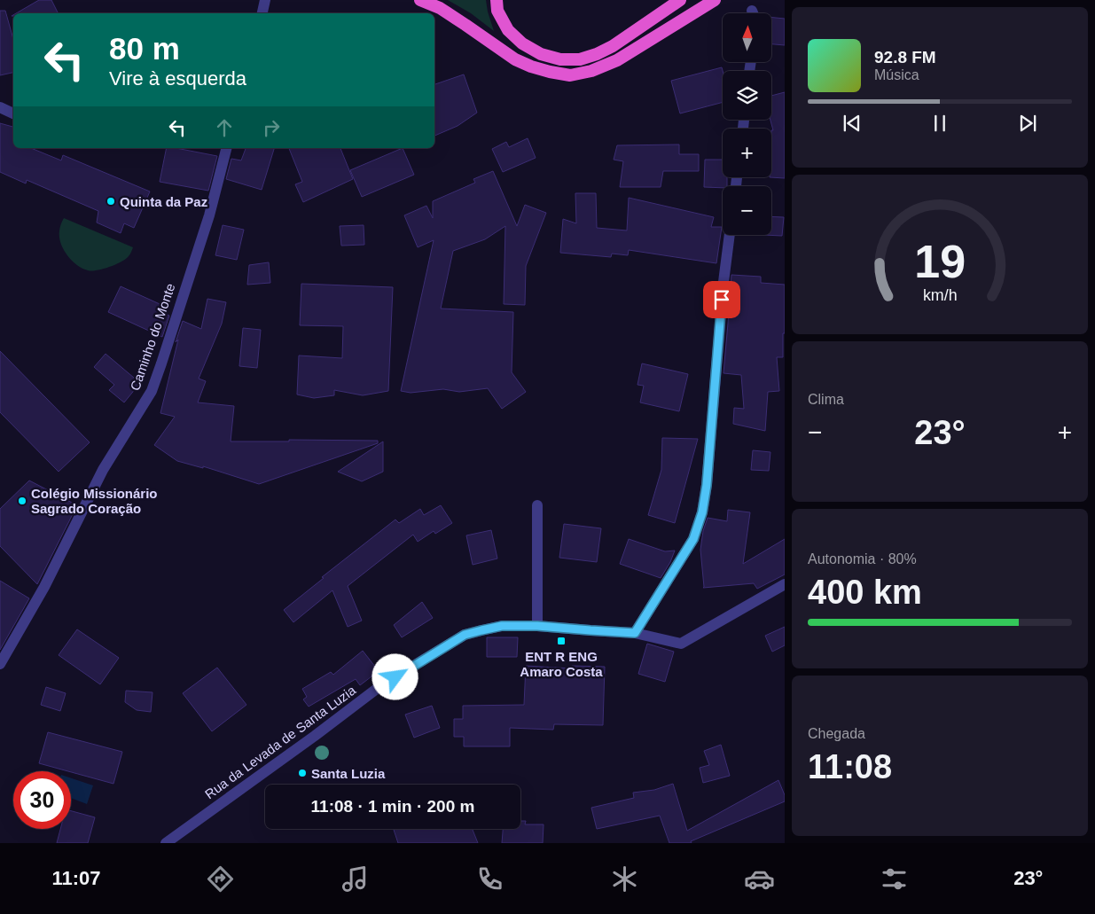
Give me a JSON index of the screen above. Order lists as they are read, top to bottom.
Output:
{
  "streets": {
    "street": ["Caminho do Monte", "Rua da Levada de Santa Luzia"]
  },
  "places": {
    "other": ["Quinta da Paz", "Colégio Missionário Sagrado Coração", "Santa Luzia"],
    "transit": ["ENT R ENG Amaro Costa"]
  },
  "north": "top",
  "page": {
    "map_buttons": ["+", "−"],
    "turn": ["80 m", "Vire à esquerda"],
    "song": ["92.8 FM", "Música"],
    "tile": [
      "Clima",
      ["Autonomia · 80%", "400 km"],
      ["Chegada", "11:08"]
    ],
    "heat": ["−", "23°", "+"],
    "limit": "30",
    "trip": "11:08 · 1 min · 200 m",
    "tabs": ["11:07", "23°"],
    "gauge": ["19", "km/h"]
  }
}
